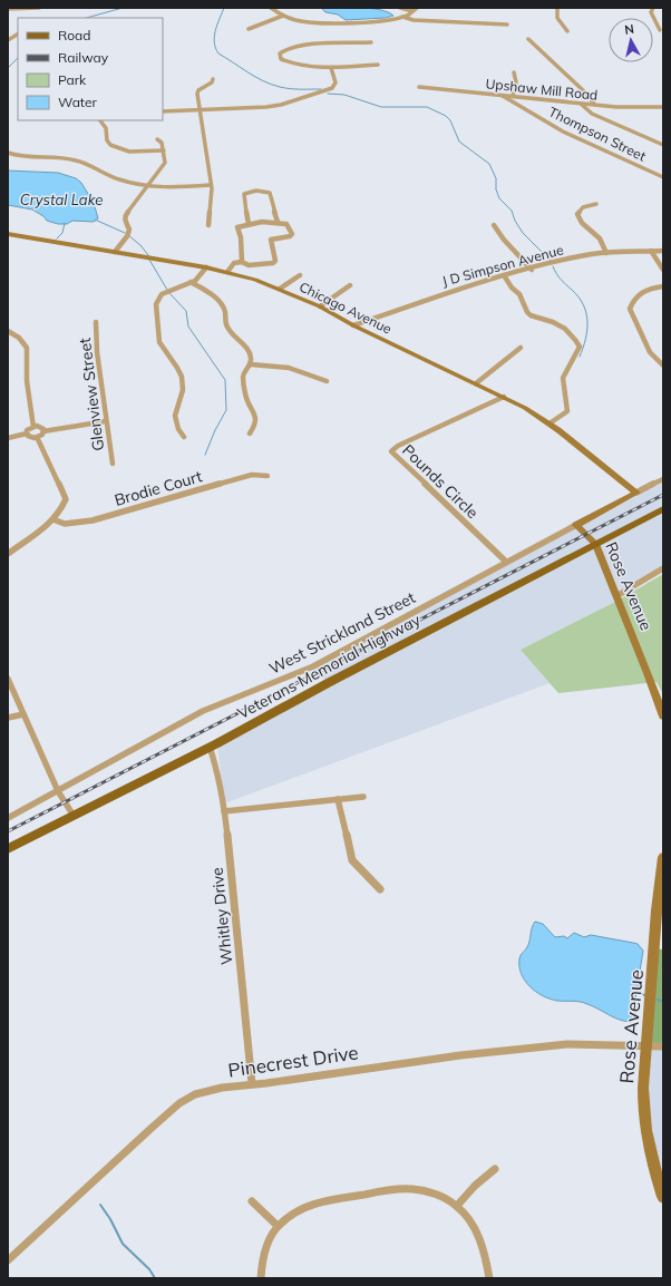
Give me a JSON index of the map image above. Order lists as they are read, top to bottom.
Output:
{
  "streets": {
    "main road": ["Veterans Memorial Highway"],
    "street": [
      "Upshaw Mill Road",
      "Thompson Street",
      "J D Simpson Avenue",
      "Chicago Avenue",
      "Glenview Street",
      "Pounds Circle",
      "Brodie Court",
      "Rose Avenue",
      "West Strickland Street",
      "Whitley Drive",
      "Pinecrest Drive"
    ]
  },
  "crossings": [
    ["Upshaw Mill Road", "Thompson Street"],
    ["J D Simpson Avenue", "Chicago Avenue"],
    ["Chicago Avenue", "Pounds Circle"],
    ["Chicago Avenue", "West Strickland Street"],
    ["Pounds Circle", "West Strickland Street"],
    ["Rose Avenue", "West Strickland Street"],
    ["Rose Avenue", "Veterans Memorial Highway"],
    ["Rose Avenue", "Pinecrest Drive"],
    ["Veterans Memorial Highway", "Whitley Drive"],
    ["Whitley Drive", "Pinecrest Drive"]
  ],
  "water": ["Crystal Lake"],
  "legend": [
    "Road",
    "Railway",
    "Park",
    "Water"
  ],
  "north": "top"
}
